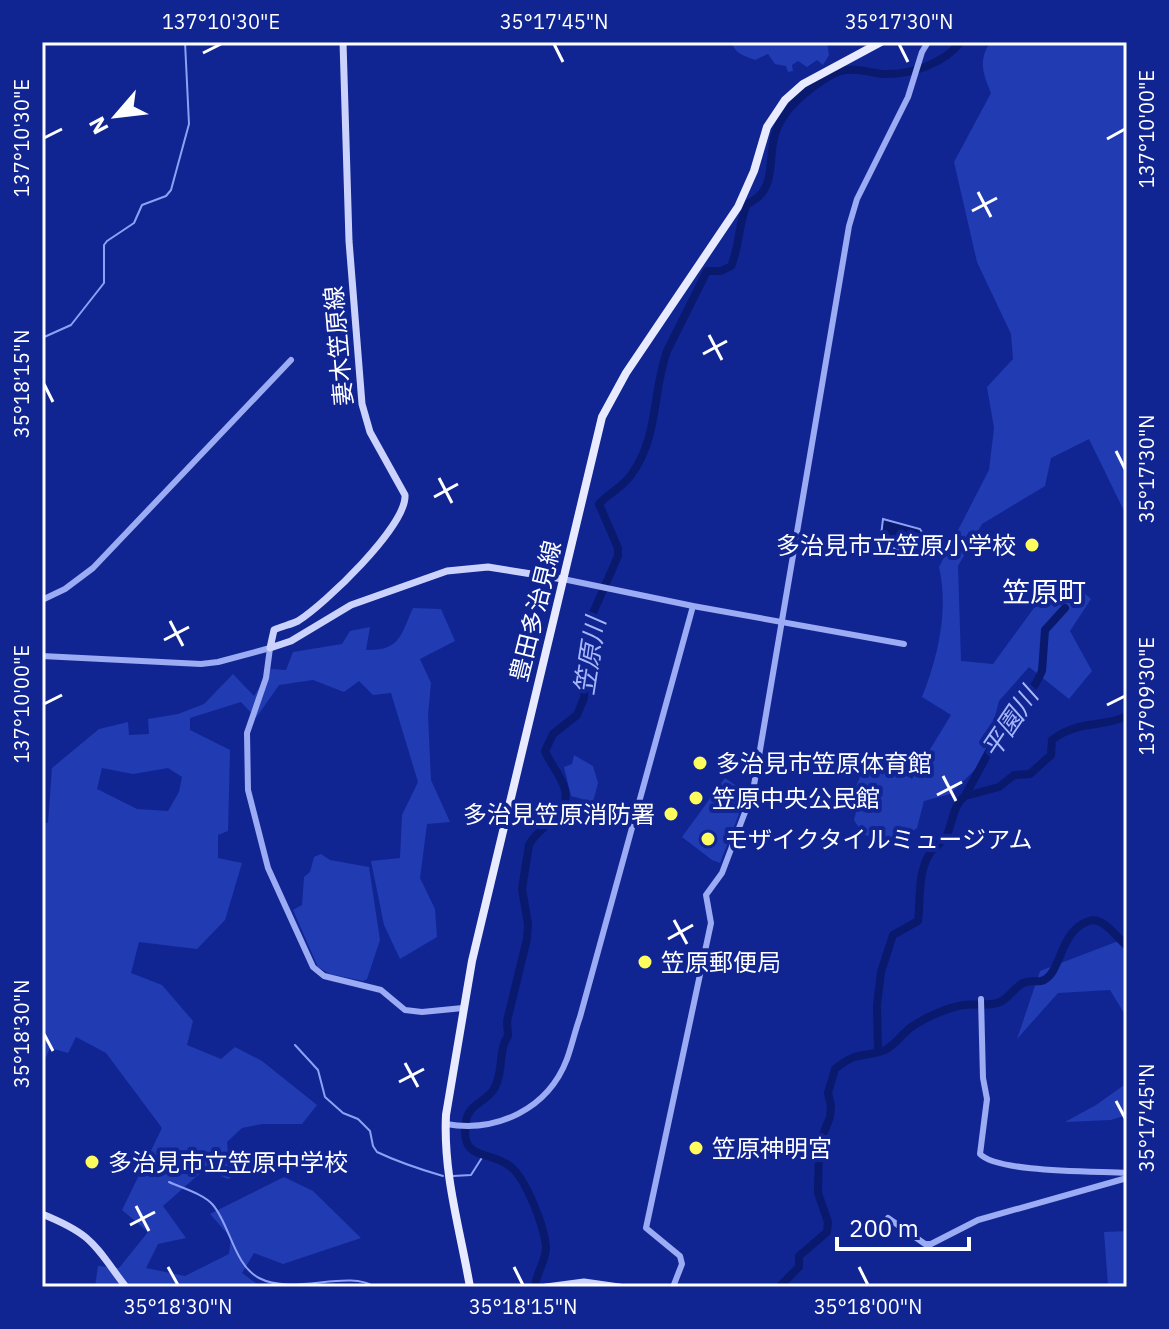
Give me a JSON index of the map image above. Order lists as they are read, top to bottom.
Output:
{
  "streets": {
    "main road": ["妻木笠原線", "豊田多治見線"]
  },
  "districts": ["笠原町"],
  "water": ["笠原川", "平園川"],
  "places": [
    "多治見市立笠原小学校",
    "多治見市笠原体育館",
    "笠原中央公民館",
    "多治見笠原消防署",
    "モザイクタイルミュージアム",
    "笠原郵便局",
    "笠原神明宮",
    "多治見市立笠原中学校"
  ],
  "scale_bar": "200 m",
  "north": "bottom left",
  "coordinates": [
    "137°10'30\"E",
    "35°17'45\"N",
    "35°17'30\"N",
    "137°10'00\"E",
    "35°18'15\"N",
    "137°09'30\"E",
    "35°18'30\"N",
    "35°18'00\"N"
  ]
}
